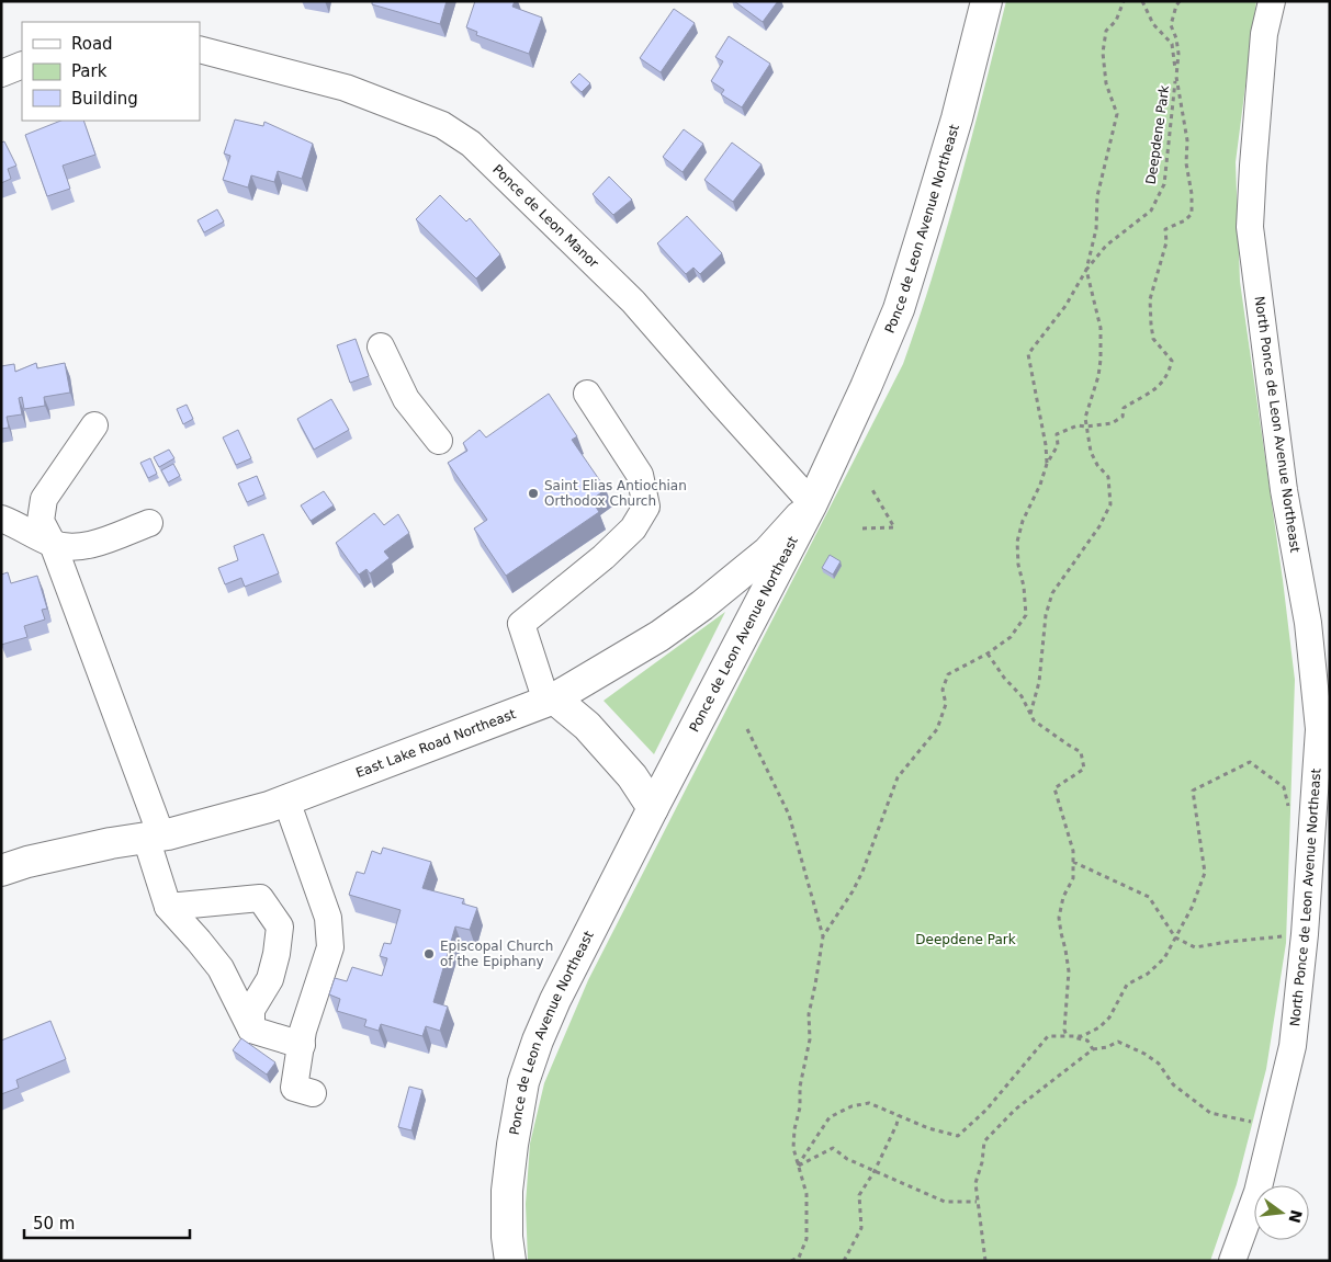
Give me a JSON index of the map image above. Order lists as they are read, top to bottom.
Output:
{
  "streets": {
    "main road": ["Ponce de Leon Avenue Northeast", "East Lake Road Northeast"],
    "street": ["Ponce de Leon Manor", "North Ponce de Leon Avenue Northeast"],
    "path": ["Deepdene Park"]
  },
  "crossings": [
    ["Ponce de Leon Manor", "Ponce de Leon Avenue Northeast"],
    ["Ponce de Leon Manor", "East Lake Road Northeast"],
    ["Ponce de Leon Avenue Northeast", "East Lake Road Northeast"]
  ],
  "parks": ["Deepdene Park"],
  "places": ["Saint Elias Antiochian Orthodox Church", "Episcopal Church of the Epiphany"],
  "legend": ["Road", "Park", "Building"],
  "scale_bar": "50 m",
  "north": "right"
}
